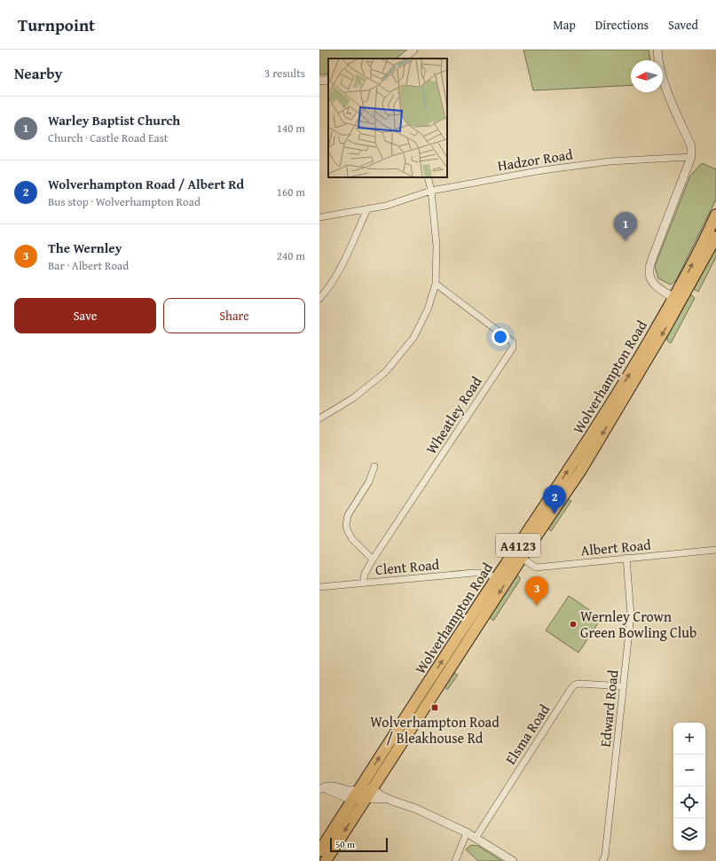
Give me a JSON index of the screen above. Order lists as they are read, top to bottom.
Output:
{
  "streets": {
    "highway": ["Wolverhampton Road", "A4123"],
    "street": [
      "Hadzor Road",
      "Wheatley Road",
      "Albert Road",
      "Clent Road",
      "Edward Road",
      "Elsma Road"
    ]
  },
  "crossings": [
    ["Wolverhampton Road", "Albert Road"],
    ["Wolverhampton Road", "Clent Road"],
    ["Wheatley Road", "Clent Road"],
    ["Albert Road", "Edward Road"],
    ["Edward Road", "Elsma Road"]
  ],
  "places": {
    "other": ["Wernley Crown Green Bowling Club"],
    "transit": ["Wolverhampton Road / Bleakhouse Rd"]
  },
  "scale_bar": "50 m",
  "north": "left",
  "page": {
    "header": "Turnpoint",
    "nav": ["Map", "Directions", "Saved"],
    "heading": ["Nearby", "3 results"],
    "list": [
      {
        "mark": "1",
        "name": "Warley Baptist Church",
        "note": "Church · Castle Road East",
        "value": "140 m"
      },
      {
        "mark": "2",
        "name": "Wolverhampton Road / Albert Rd",
        "note": "Bus stop · Wolverhampton Road",
        "value": "160 m"
      },
      {
        "mark": "3",
        "name": "The Wernley",
        "note": "Bar · Albert Road",
        "value": "240 m"
      }
    ],
    "pins": ["1", "2", "3"],
    "buttons": ["Save", "Share"],
    "map_buttons": ["+", "−"],
    "scale": "50 m"
  }
}
